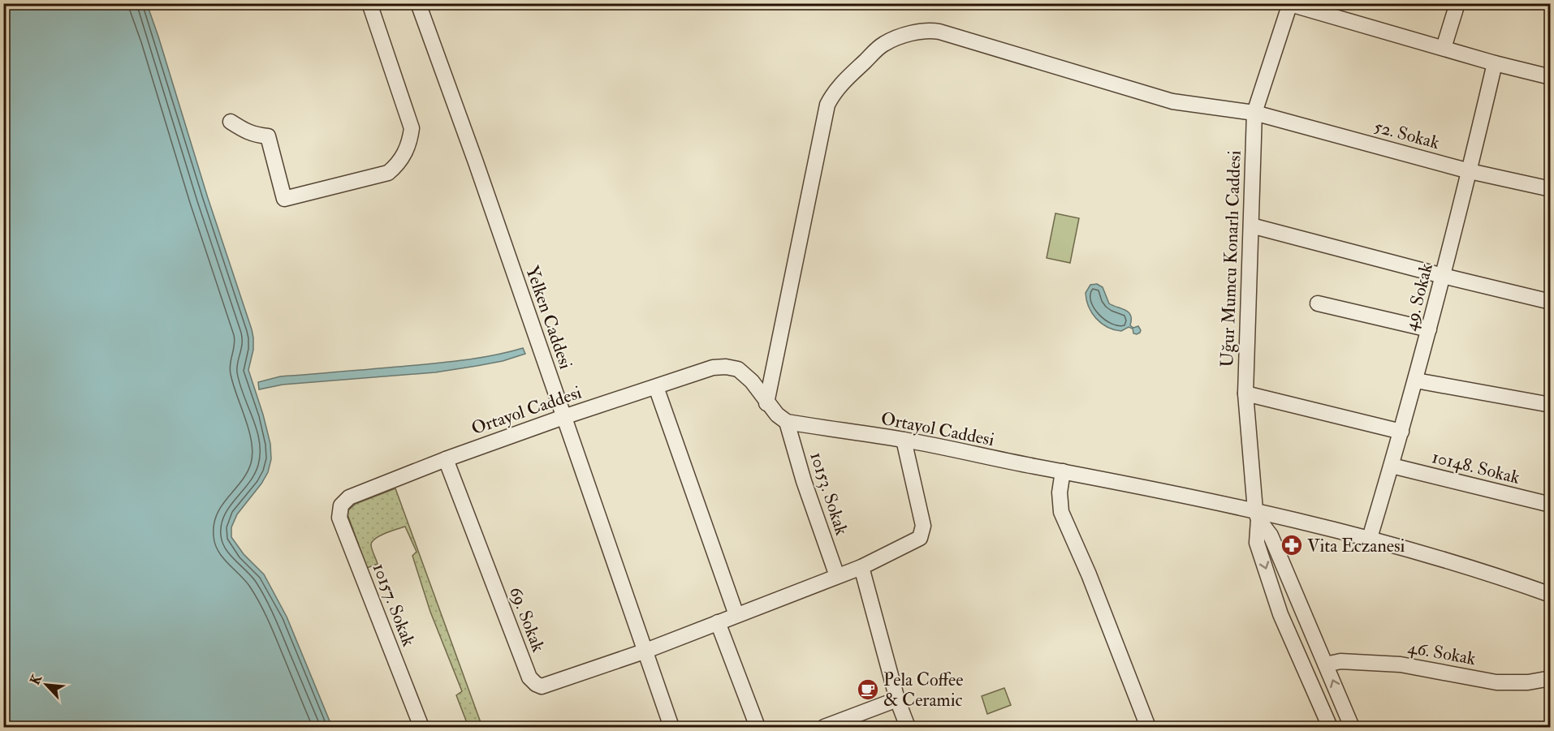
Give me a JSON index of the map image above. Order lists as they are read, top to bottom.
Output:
{
  "streets": {
    "street": [
      "52. Sokak",
      "Uğur Mumcu Konarlı Caddesi",
      "49. Sokak",
      "Yelken Caddesi",
      "Ortayol Caddesi",
      "10148. Sokak",
      "10153. Sokak",
      "10157. Sokak",
      "69. Sokak",
      "46. Sokak"
    ]
  },
  "crossings": [
    ["52. Sokak", "Uğur Mumcu Konarlı Caddesi"],
    ["52. Sokak", "49. Sokak"],
    ["52. Sokak", "Ortayol Caddesi"],
    ["Uğur Mumcu Konarlı Caddesi", "Ortayol Caddesi"],
    ["Uğur Mumcu Konarlı Caddesi", "46. Sokak"],
    ["49. Sokak", "Ortayol Caddesi"],
    ["49. Sokak", "10148. Sokak"],
    ["Yelken Caddesi", "Ortayol Caddesi"],
    ["Yelken Caddesi", "69. Sokak"],
    ["Ortayol Caddesi", "10153. Sokak"],
    ["Ortayol Caddesi", "10157. Sokak"],
    ["Ortayol Caddesi", "69. Sokak"],
    ["10153. Sokak", "69. Sokak"]
  ],
  "places": {
    "pharmacy": ["Vita Eczanesi"],
    "cafe": ["Pela Coffee & Ceramic"]
  },
  "north": "top left"
}
